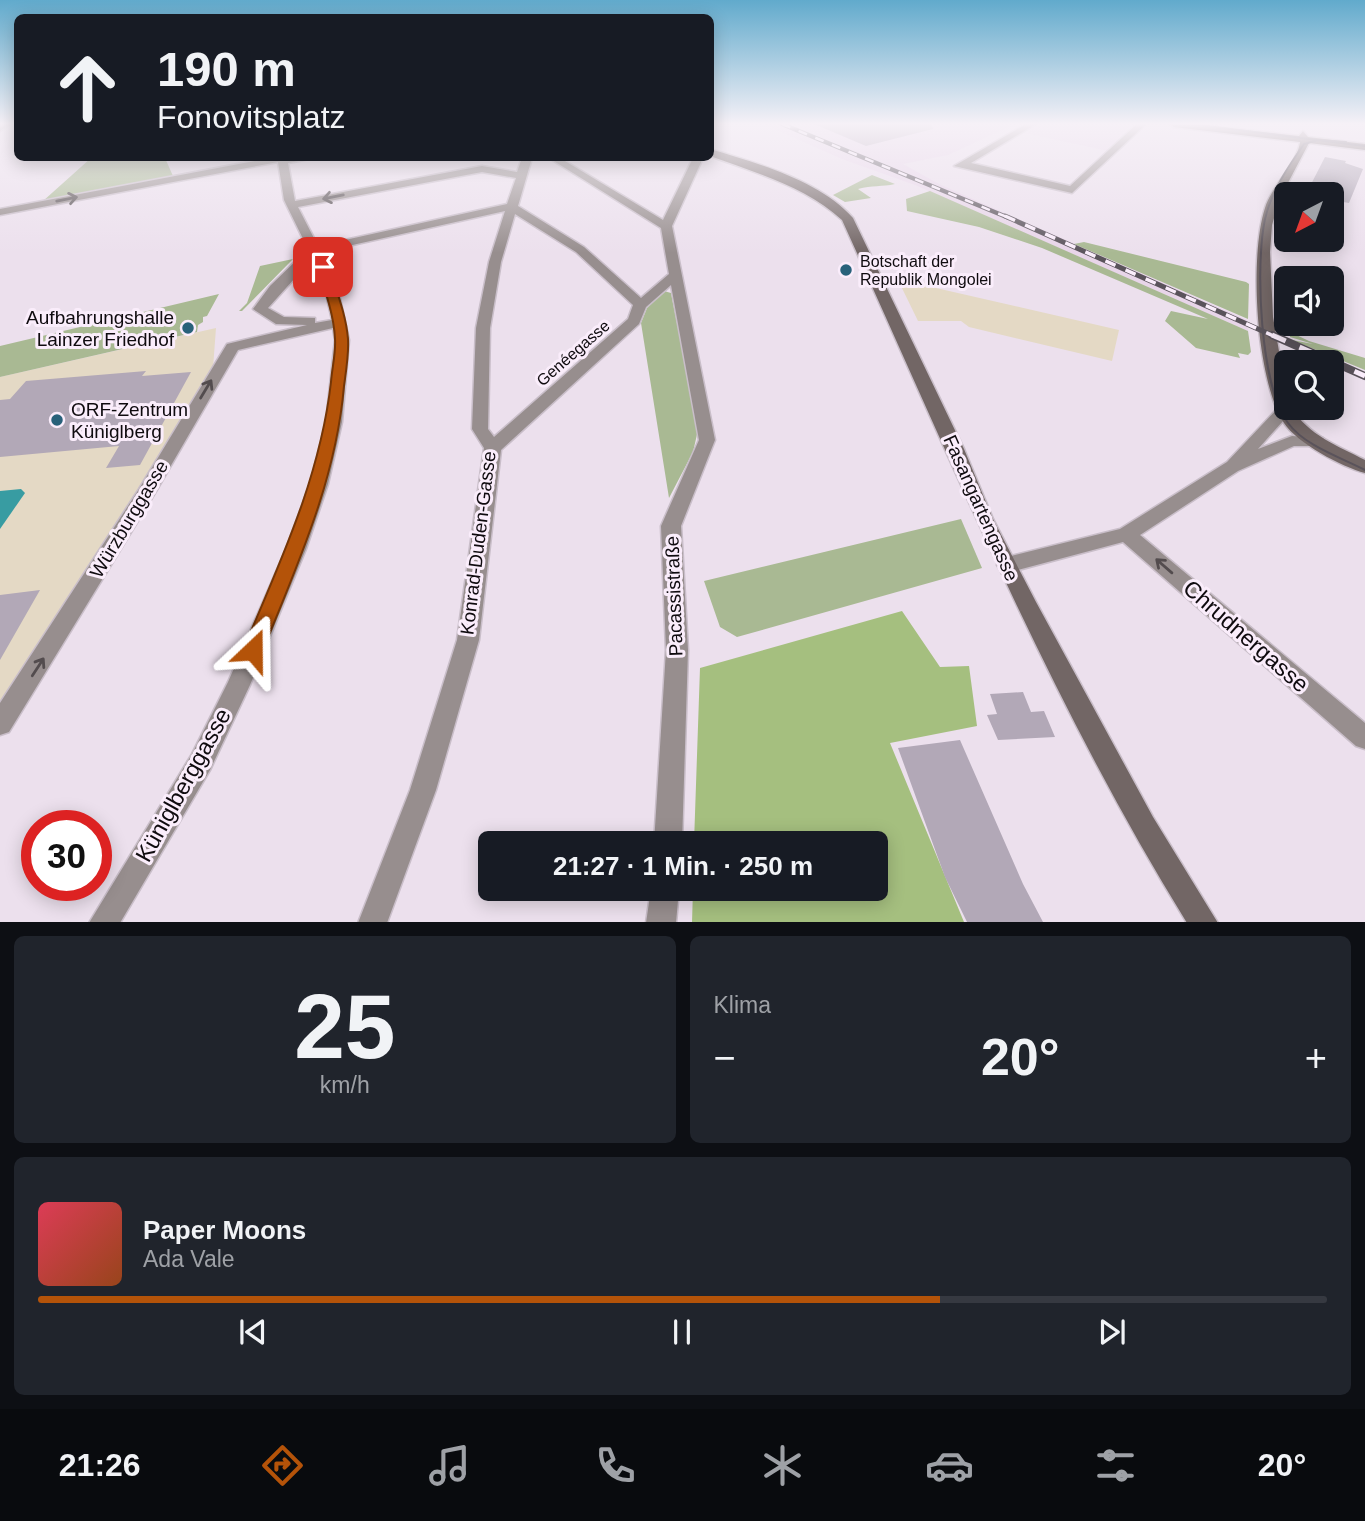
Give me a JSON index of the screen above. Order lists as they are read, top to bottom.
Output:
{
  "streets": {
    "main road": ["Fasangartengasse"],
    "street": [
      "Genéegasse",
      "Würzburggasse",
      "Konrad-Duden-Gasse",
      "Pacassistraße",
      "Chrudnergasse",
      "Küniglberggasse"
    ]
  },
  "crossings": [
    ["Genéegasse", "Konrad-Duden-Gasse"],
    ["Genéegasse", "Pacassistraße"],
    ["Würzburggasse", "Küniglberggasse"]
  ],
  "one_way": ["Würzburggasse", "Chrudnergasse"],
  "places": ["Botschaft der Republik Mongolei", "Aufbahrungshalle Lainzer Friedhof", "ORF-Zentrum Küniglberg"],
  "north": "bottom left",
  "page": {
    "turn": ["190 m", "Fonovitsplatz"],
    "limit": "30",
    "trip": "21:27 · 1 Min. · 250 m",
    "tile": [
      ["25", "km/h"],
      "Klima"
    ],
    "heat": ["−", "20°", "+"],
    "song": ["Paper Moons", "Ada Vale"],
    "tabs": ["21:26", "20°"]
  }
}
